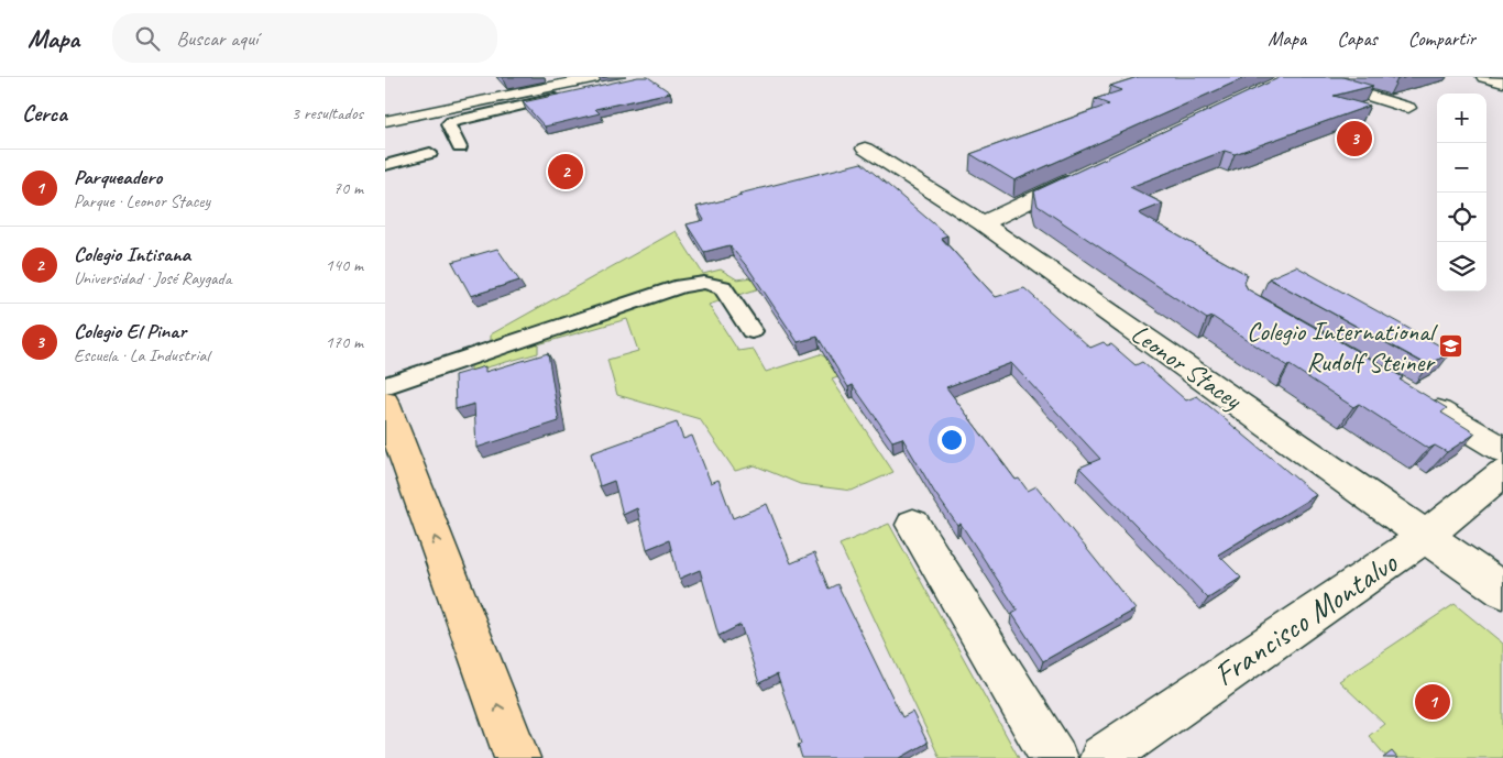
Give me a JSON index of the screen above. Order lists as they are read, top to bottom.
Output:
{
  "streets": {
    "street": ["Leonor Stacey", "Francisco Montalvo"]
  },
  "crossings": [
    ["Leonor Stacey", "Francisco Montalvo"]
  ],
  "places": {
    "school or university": ["Colegio International Rudolf Steiner"]
  },
  "page": {
    "header": "Mapa",
    "search": "Buscar aquí",
    "nav": ["Mapa", "Capas", "Compartir"],
    "heading": ["Cerca", "3 resultados"],
    "map_buttons": ["+", "−"],
    "pins": ["3", "2", "1"],
    "list": [
      {
        "mark": "1",
        "name": "Parqueadero",
        "note": "Parque · Leonor Stacey",
        "value": "70 m"
      },
      {
        "mark": "2",
        "name": "Colegio Intisana",
        "note": "Universidad · José Raygada",
        "value": "140 m"
      },
      {
        "mark": "3",
        "name": "Colegio El Pinar",
        "note": "Escuela · La Industrial",
        "value": "170 m"
      }
    ]
  }
}
